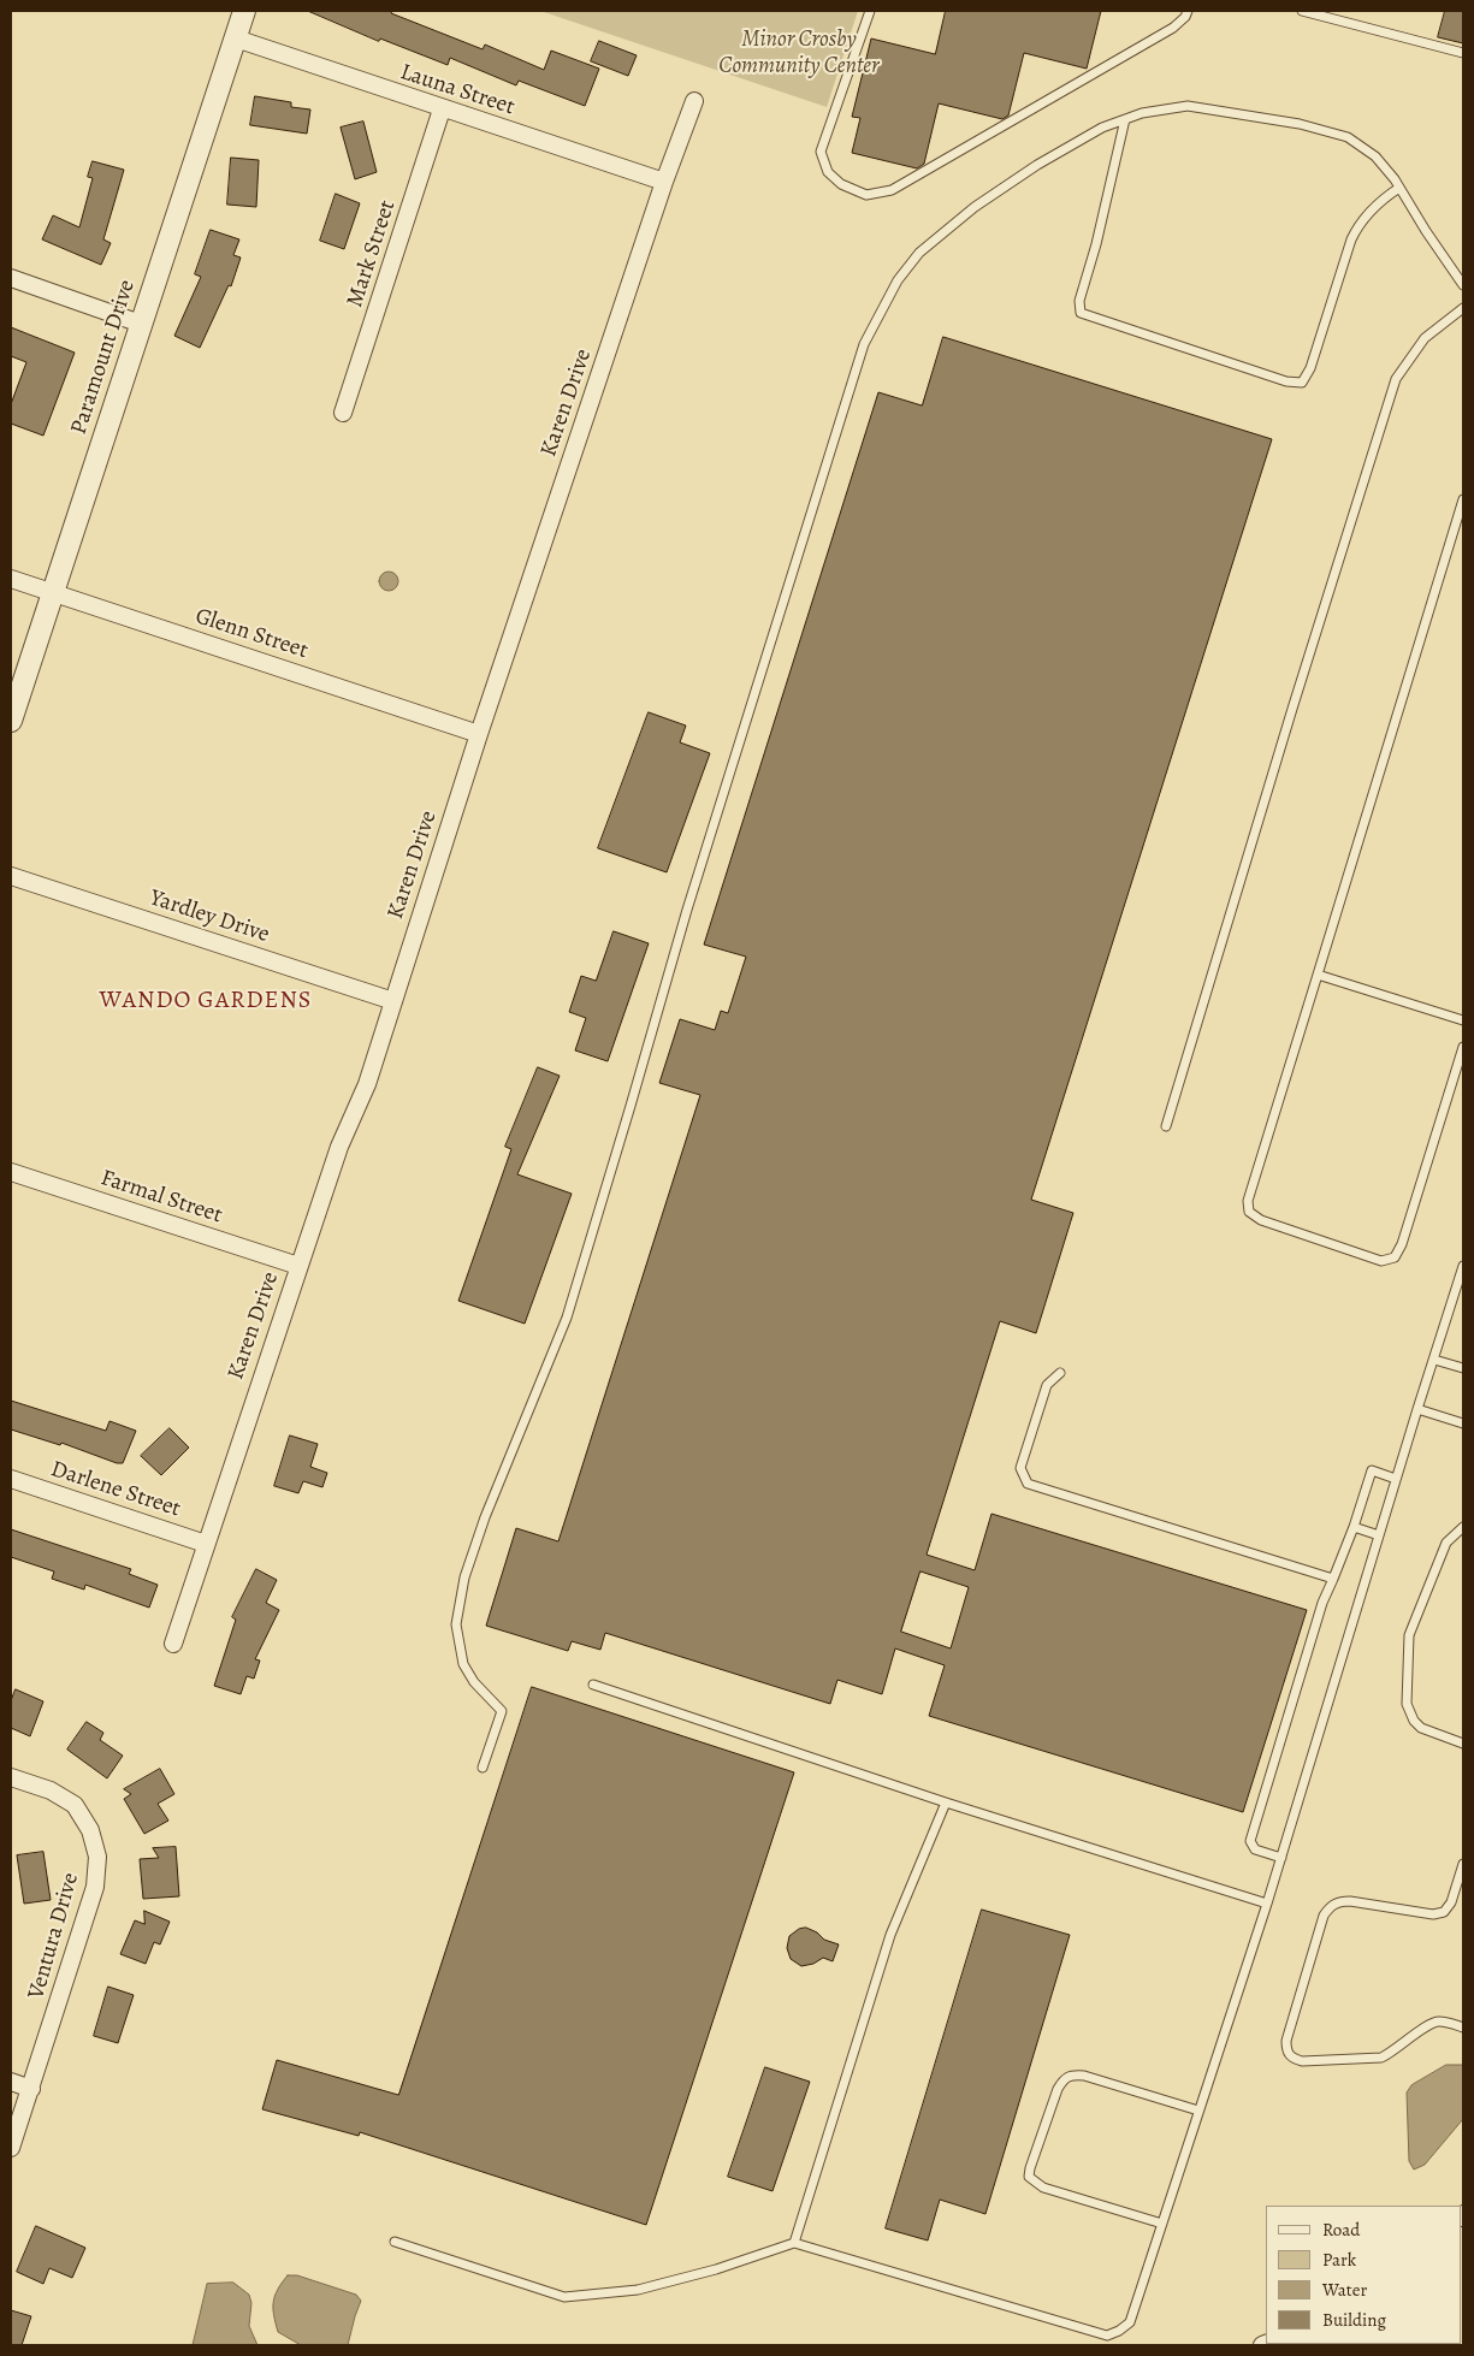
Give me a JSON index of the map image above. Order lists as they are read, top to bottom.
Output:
{
  "streets": {
    "street": [
      "Launa Street",
      "Mark Street",
      "Paramount Drive",
      "Karen Drive",
      "Glenn Street",
      "Yardley Drive",
      "Farmal Street",
      "Darlene Street",
      "Ventura Drive"
    ]
  },
  "crossings": [
    ["Launa Street", "Mark Street"],
    ["Launa Street", "Paramount Drive"],
    ["Launa Street", "Karen Drive"],
    ["Paramount Drive", "Glenn Street"],
    ["Karen Drive", "Glenn Street"],
    ["Karen Drive", "Yardley Drive"],
    ["Karen Drive", "Farmal Street"],
    ["Karen Drive", "Darlene Street"]
  ],
  "districts": ["WANDO GARDENS"],
  "parks": ["Minor Crosby Community Center"],
  "legend": [
    "Road",
    "Park",
    "Water",
    "Building"
  ]
}
